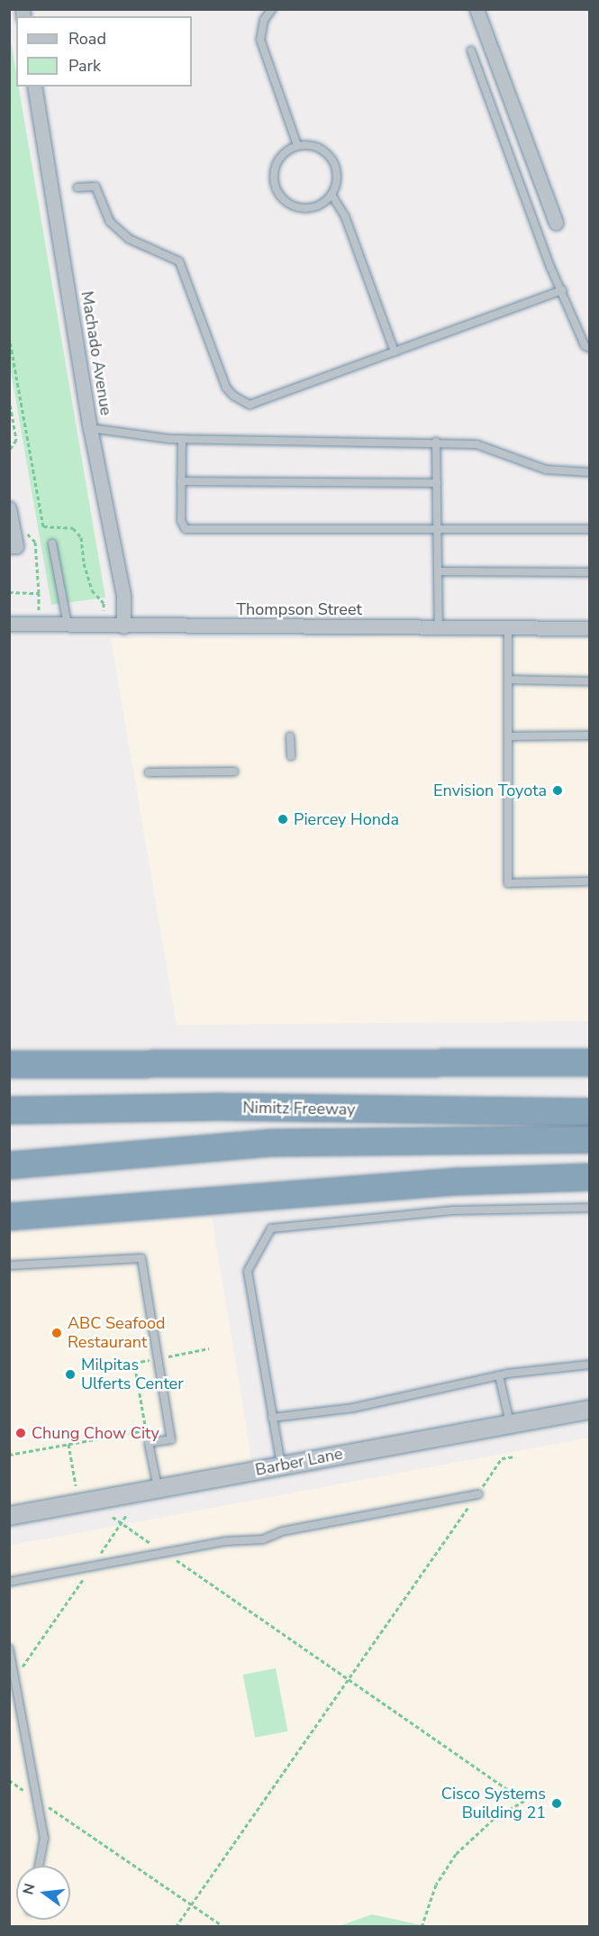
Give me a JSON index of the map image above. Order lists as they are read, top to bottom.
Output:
{
  "streets": {
    "highway": ["Nimitz Freeway"],
    "street": ["Machado Avenue", "Thompson Street", "Barber Lane"]
  },
  "crossings": [
    ["Machado Avenue", "Thompson Street"]
  ],
  "places": [
    "Envision Toyota",
    "Piercey Honda",
    "ABC Seafood Restaurant",
    "Milpitas Ulferts Center",
    "Chung Chow City",
    "Cisco Systems Building 21"
  ],
  "legend": ["Road", "Park"],
  "north": "left"
}
